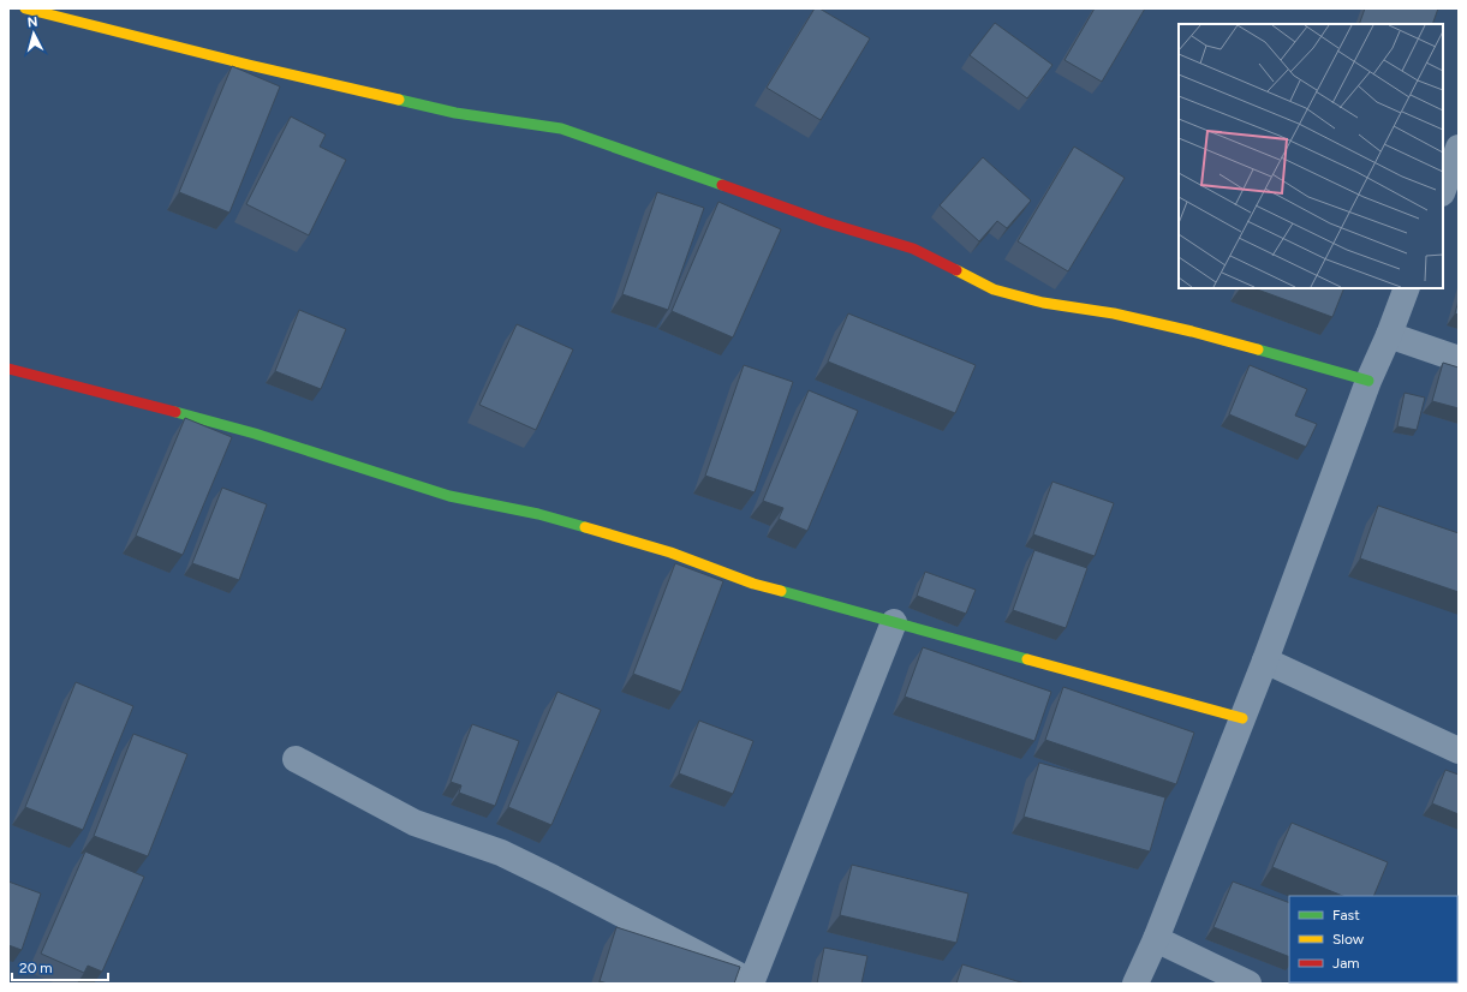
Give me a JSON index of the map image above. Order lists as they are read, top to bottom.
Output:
{
  "legend": ["Fast", "Slow", "Jam"],
  "scale_bar": "20 m",
  "north": "top"
}
